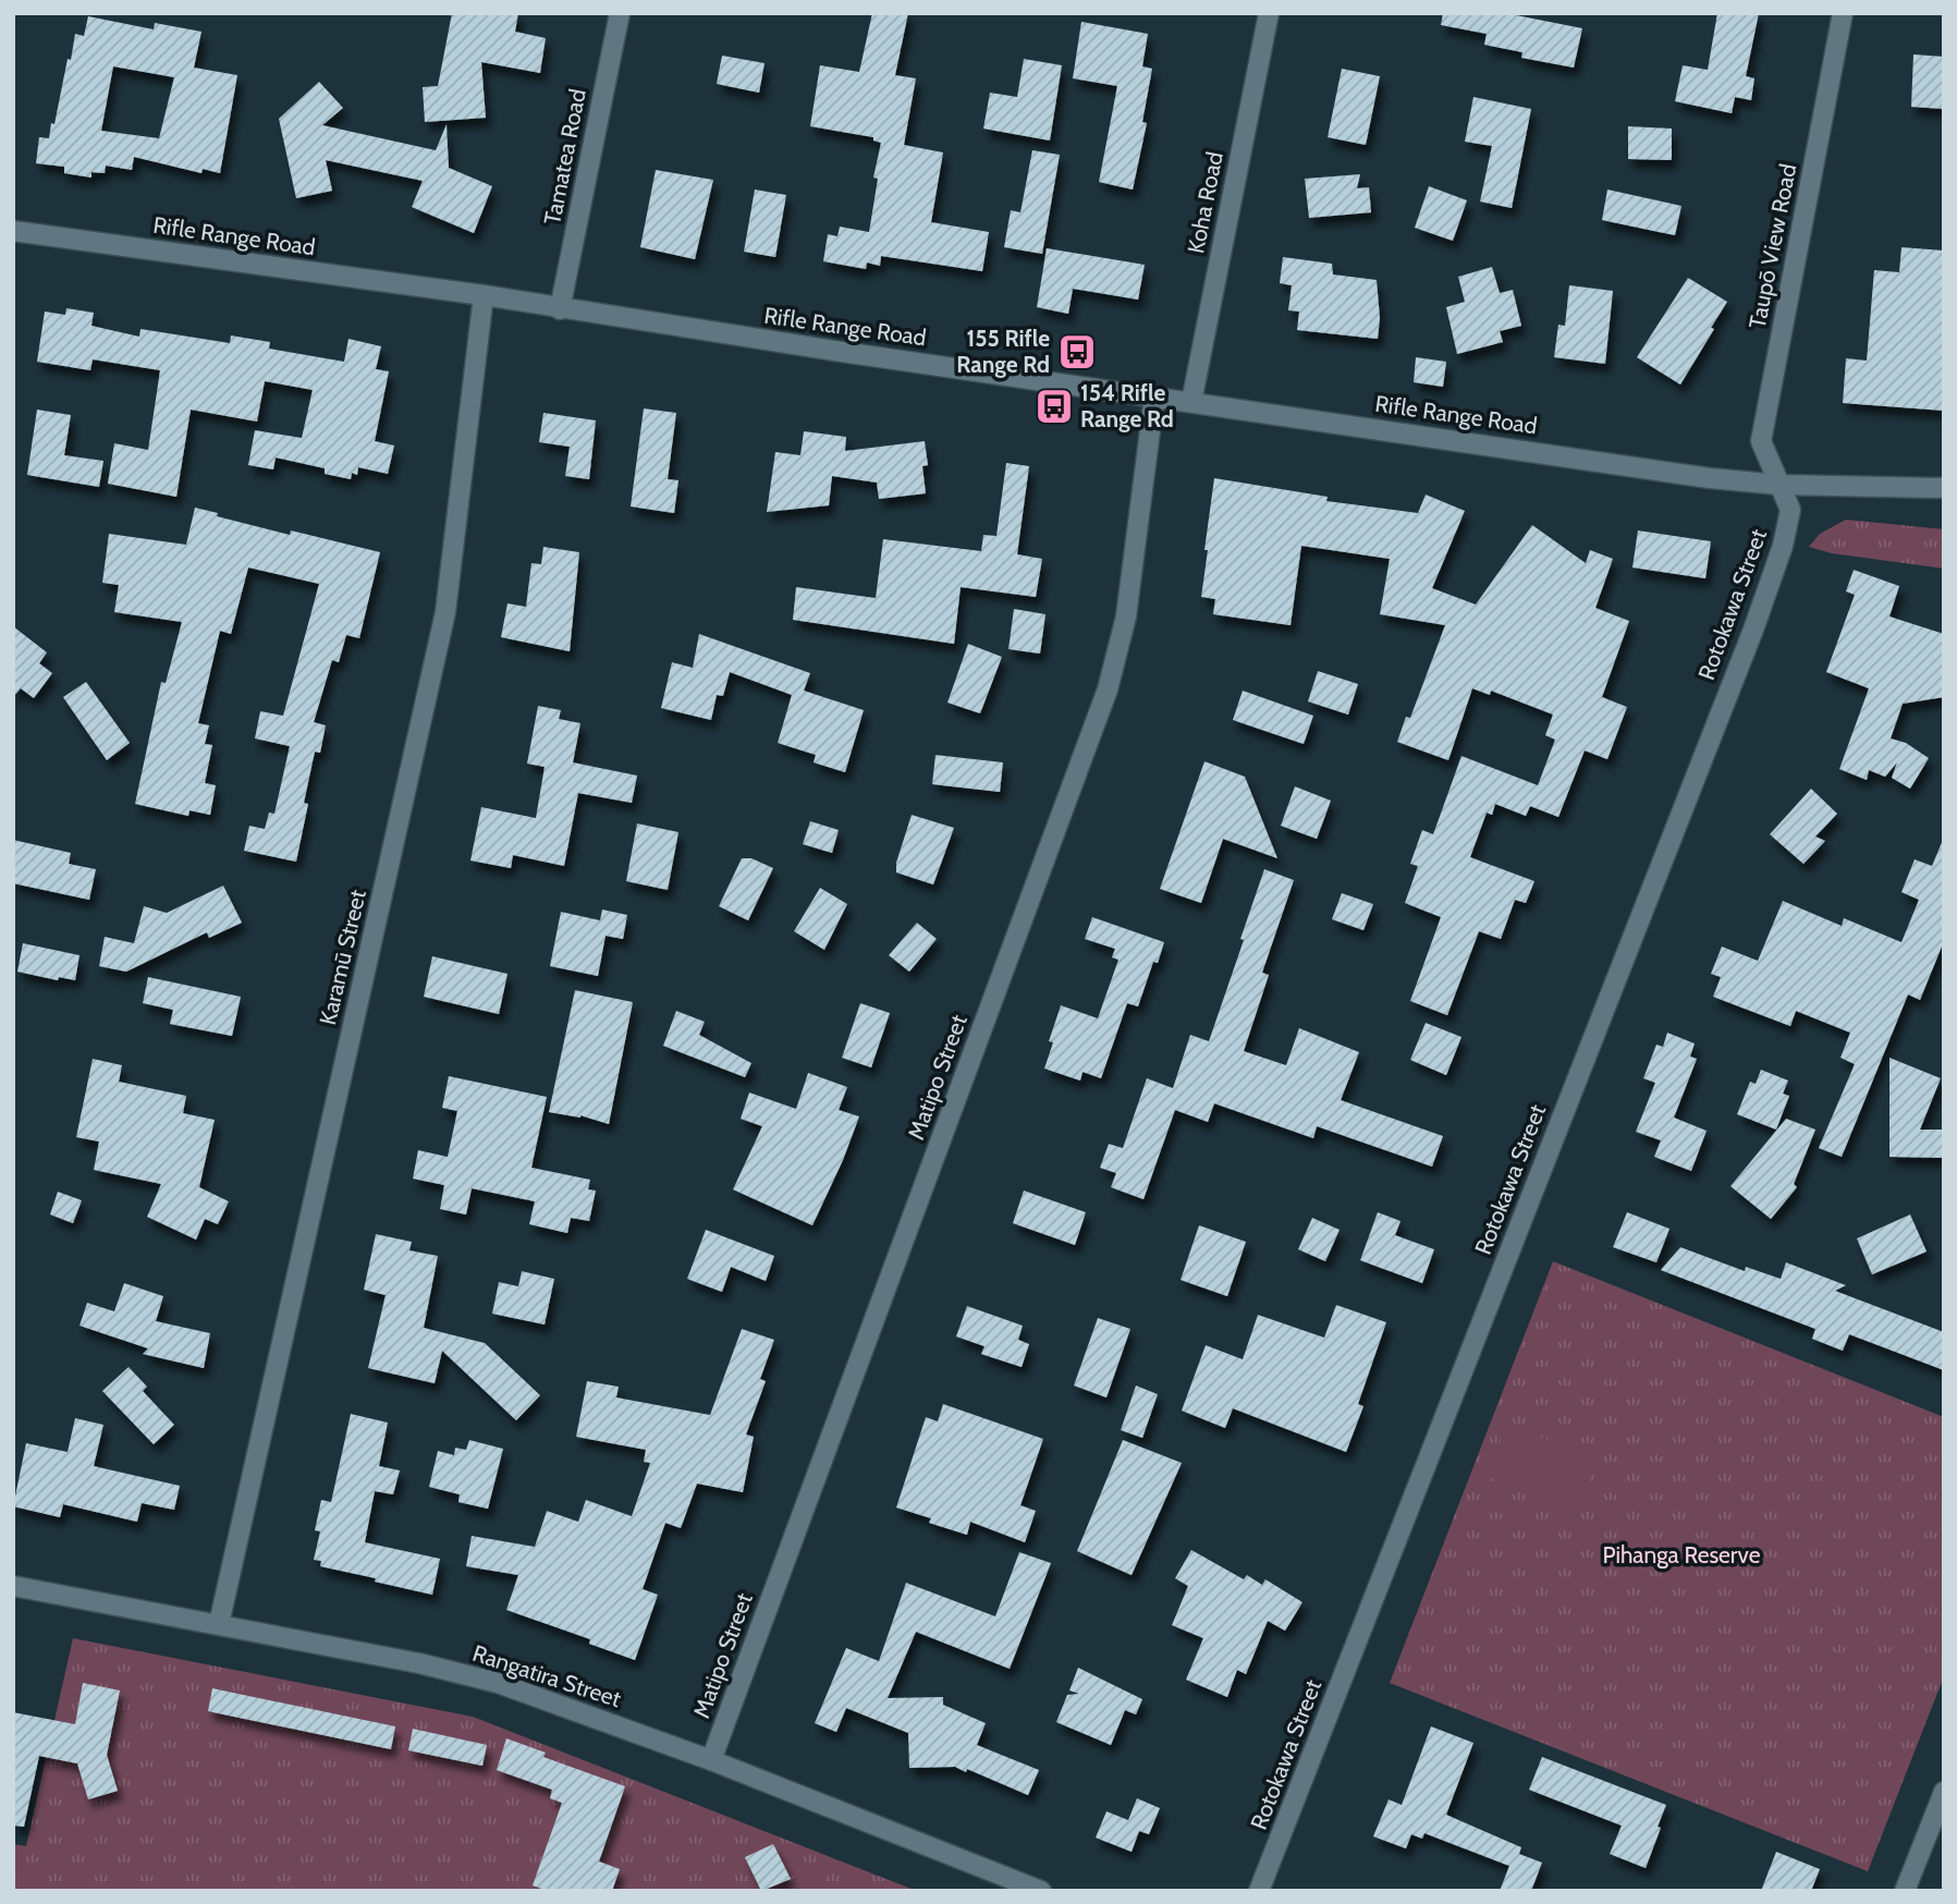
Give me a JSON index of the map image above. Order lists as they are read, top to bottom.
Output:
{
  "streets": {
    "street": [
      "Tamatea Road",
      "Koha Road",
      "Rifle Range Road",
      "Taupō View Road",
      "Rotokawa Street",
      "Karamū Street",
      "Matipo Street",
      "Rangatira Street"
    ]
  },
  "crossings": [
    ["Tamatea Road", "Rifle Range Road"],
    ["Koha Road", "Rifle Range Road"],
    ["Rifle Range Road", "Taupō View Road"],
    ["Rifle Range Road", "Rotokawa Street"],
    ["Rifle Range Road", "Karamū Street"],
    ["Rifle Range Road", "Matipo Street"],
    ["Taupō View Road", "Rotokawa Street"],
    ["Karamū Street", "Rangatira Street"],
    ["Matipo Street", "Rangatira Street"]
  ],
  "parks": ["Pihanga Reserve"],
  "places": {
    "bus stop": ["155 Rifle Range Rd", "154 Rifle Range Rd"]
  }
}
